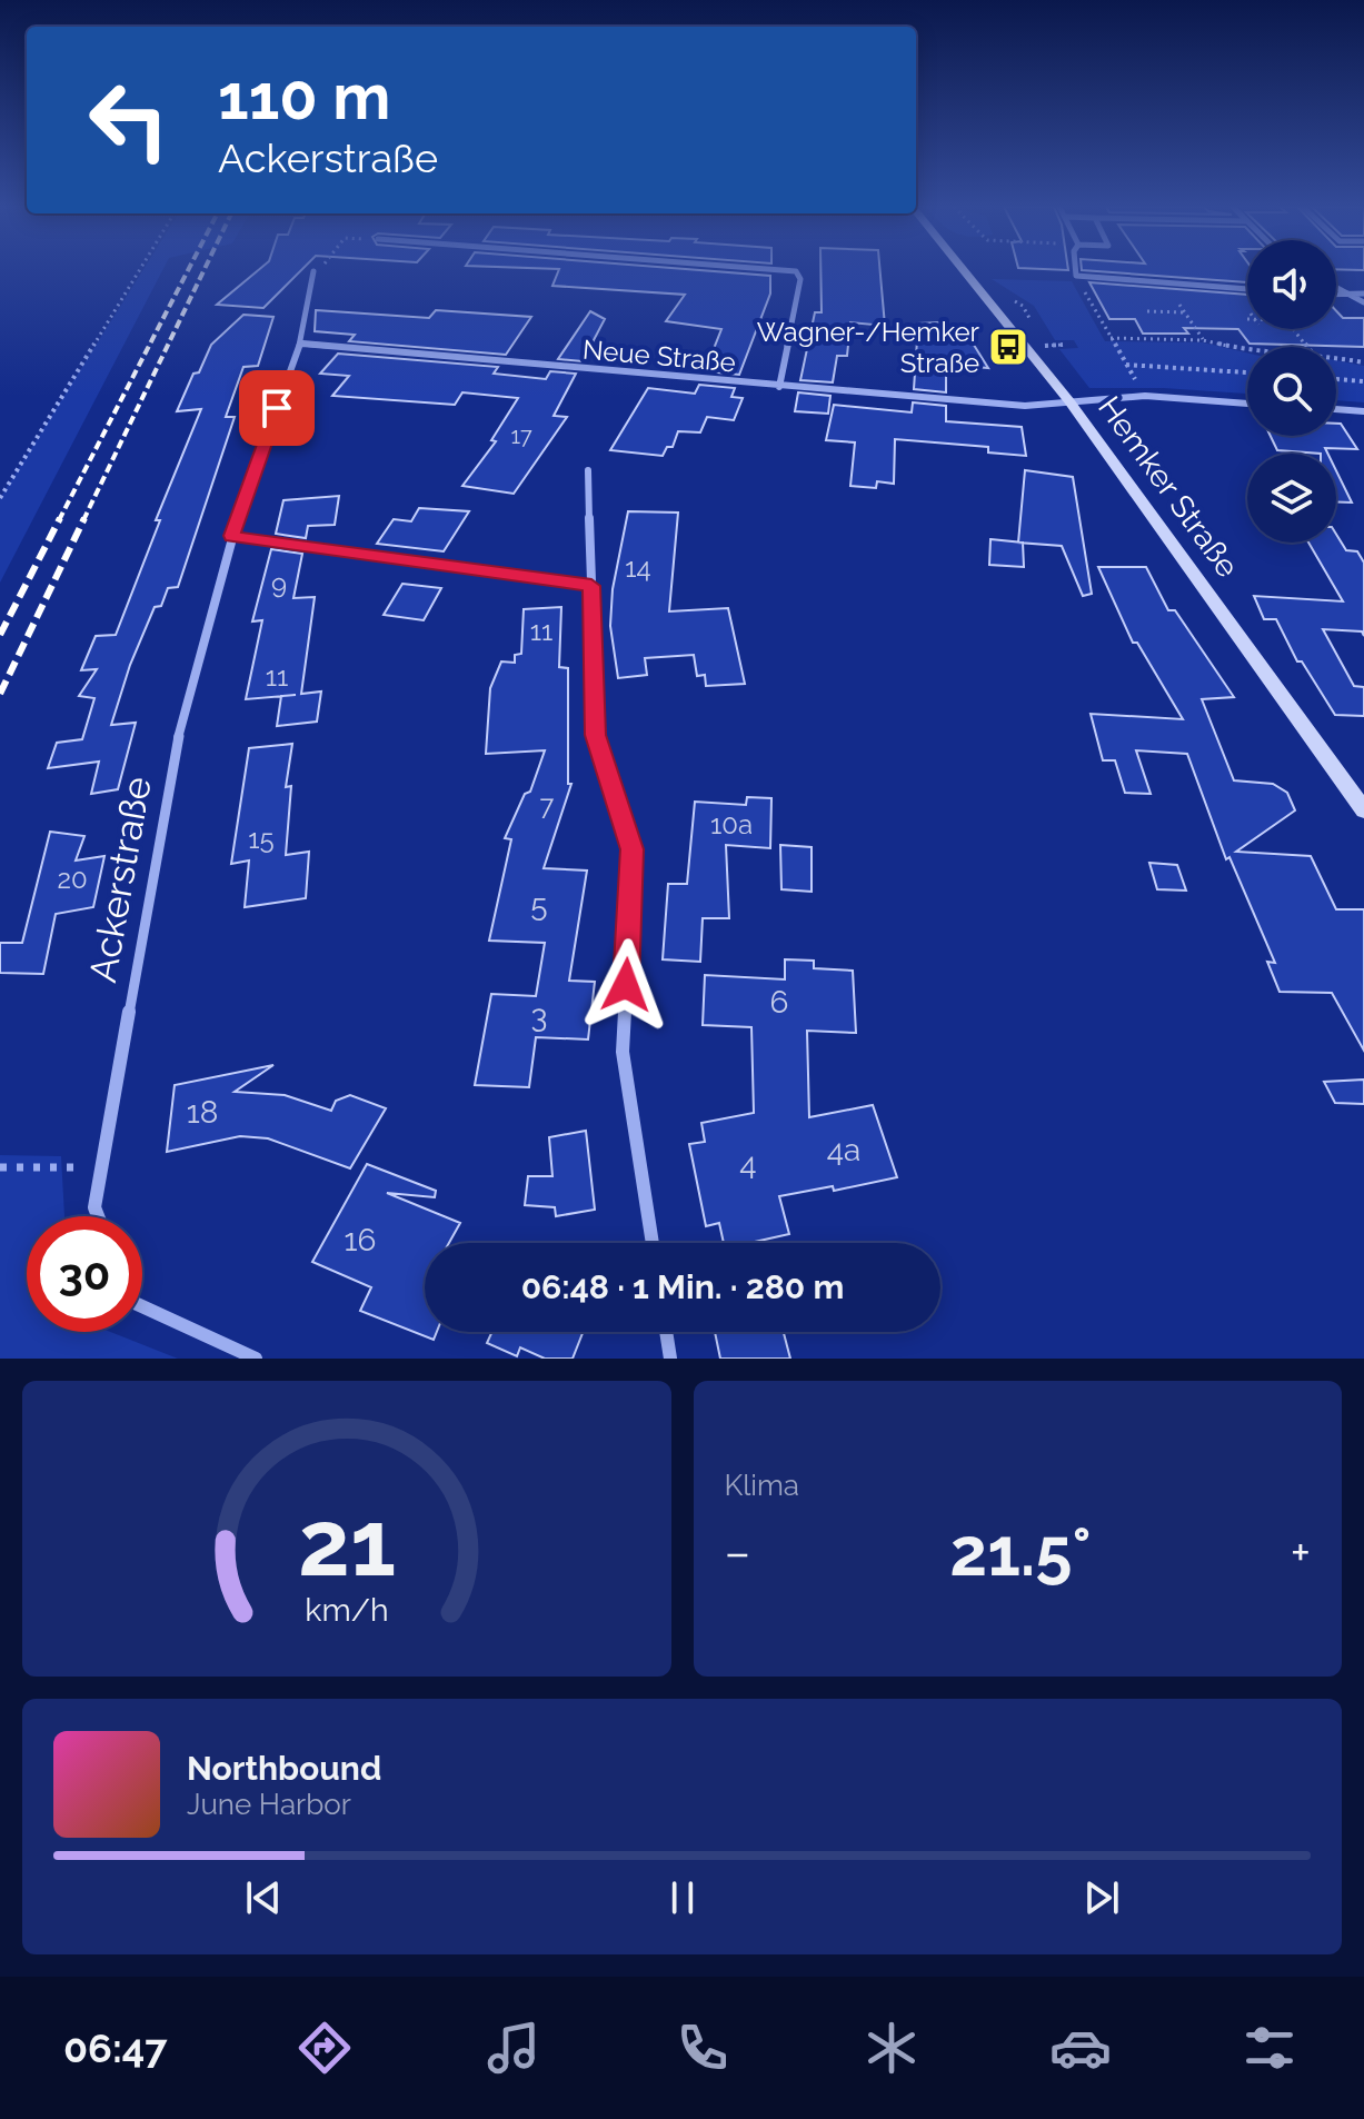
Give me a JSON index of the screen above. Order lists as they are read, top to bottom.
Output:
{
  "streets": {
    "main road": ["Hemker Straße"],
    "street": ["Neue Straße", "Ackerstraße"]
  },
  "crossings": [
    ["Neue Straße", "Hemker Straße"],
    ["Neue Straße", "Ackerstraße"]
  ],
  "places": {
    "bus stop": ["Wagner-/Hemker Straße"]
  },
  "house_numbers": [
    "17",
    "14",
    "9",
    "11",
    "11",
    "7",
    "10a",
    "15",
    "20",
    "5",
    "6",
    "3",
    "18",
    "4a",
    "4",
    "16"
  ],
  "page": {
    "turn": ["110 m", "Ackerstraße"],
    "limit": "30",
    "trip": "06:48 · 1 Min. · 280 m",
    "tile": "Klima",
    "heat": ["−", "21.5°", "+"],
    "song": ["Northbound", "June Harbor"],
    "tabs": "06:47",
    "gauge": ["21", "km/h"]
  }
}
